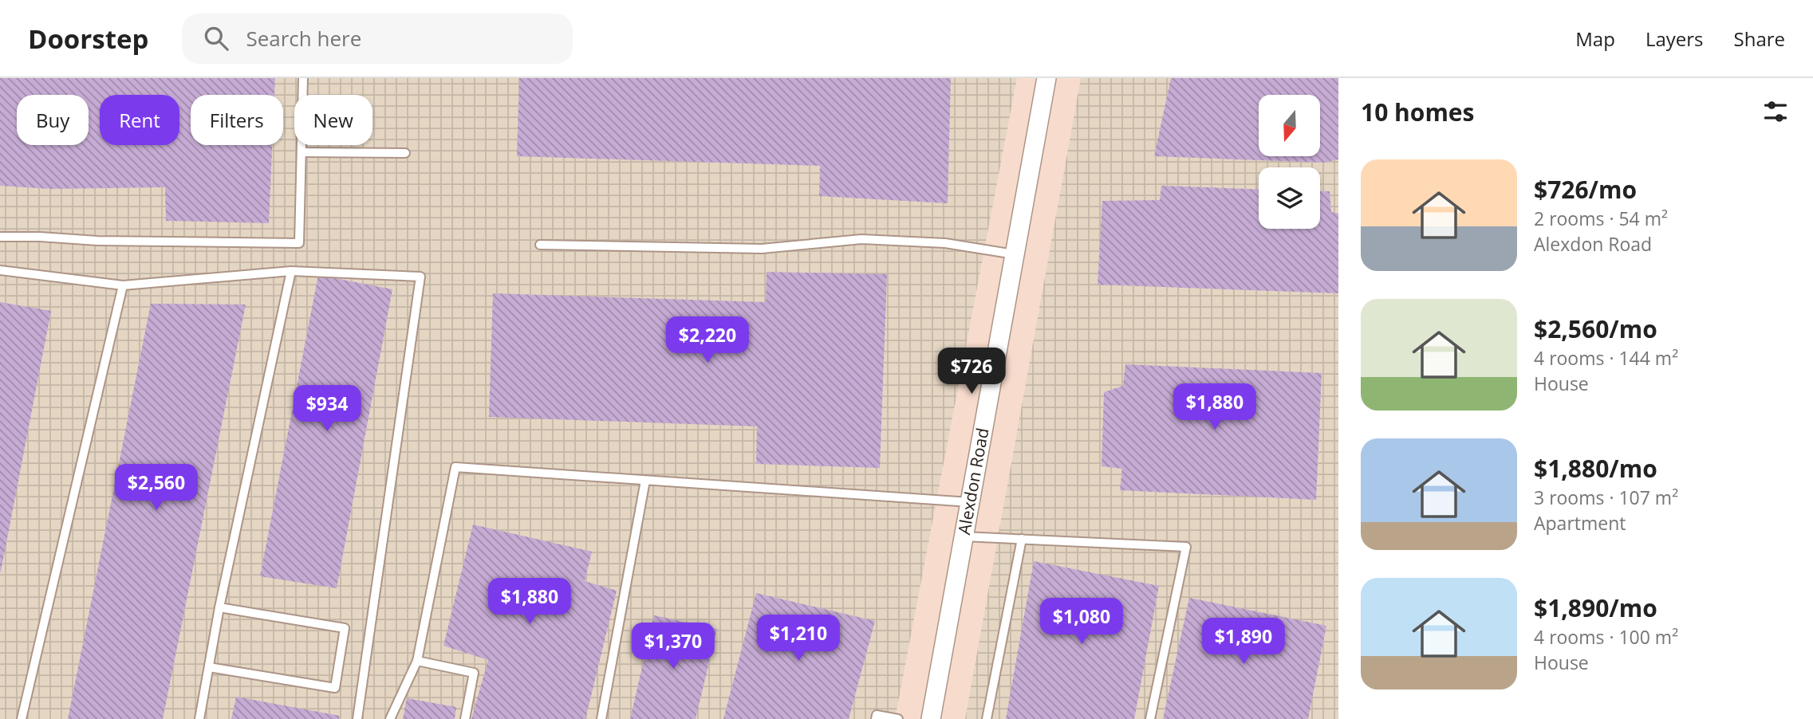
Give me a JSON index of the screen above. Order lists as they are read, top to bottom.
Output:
{
  "streets": {
    "street": ["Alexdon Road"]
  },
  "north": "bottom",
  "page": {
    "header": "Doorstep",
    "search": "Search here",
    "nav": ["Map", "Layers", "Share"],
    "heading": "10 homes",
    "chip": [
      "Buy",
      "Rent",
      "Filters",
      "New"
    ],
    "list": [
      {
        "name": "$726/mo",
        "note": "2 rooms · 54 m² · Alexdon Road"
      },
      {
        "name": "$2,560/mo",
        "note": "4 rooms · 144 m² · House"
      },
      {
        "name": "$1,880/mo",
        "note": "3 rooms · 107 m² · Apartment"
      },
      {
        "name": "$1,890/mo",
        "note": "4 rooms · 100 m² · House"
      }
    ],
    "price": [
      "$2,220",
      "$726",
      "$1,880",
      "$934",
      "$2,560",
      "$1,880",
      "$1,080",
      "$1,210",
      "$1,890",
      "$1,370"
    ]
  }
}
